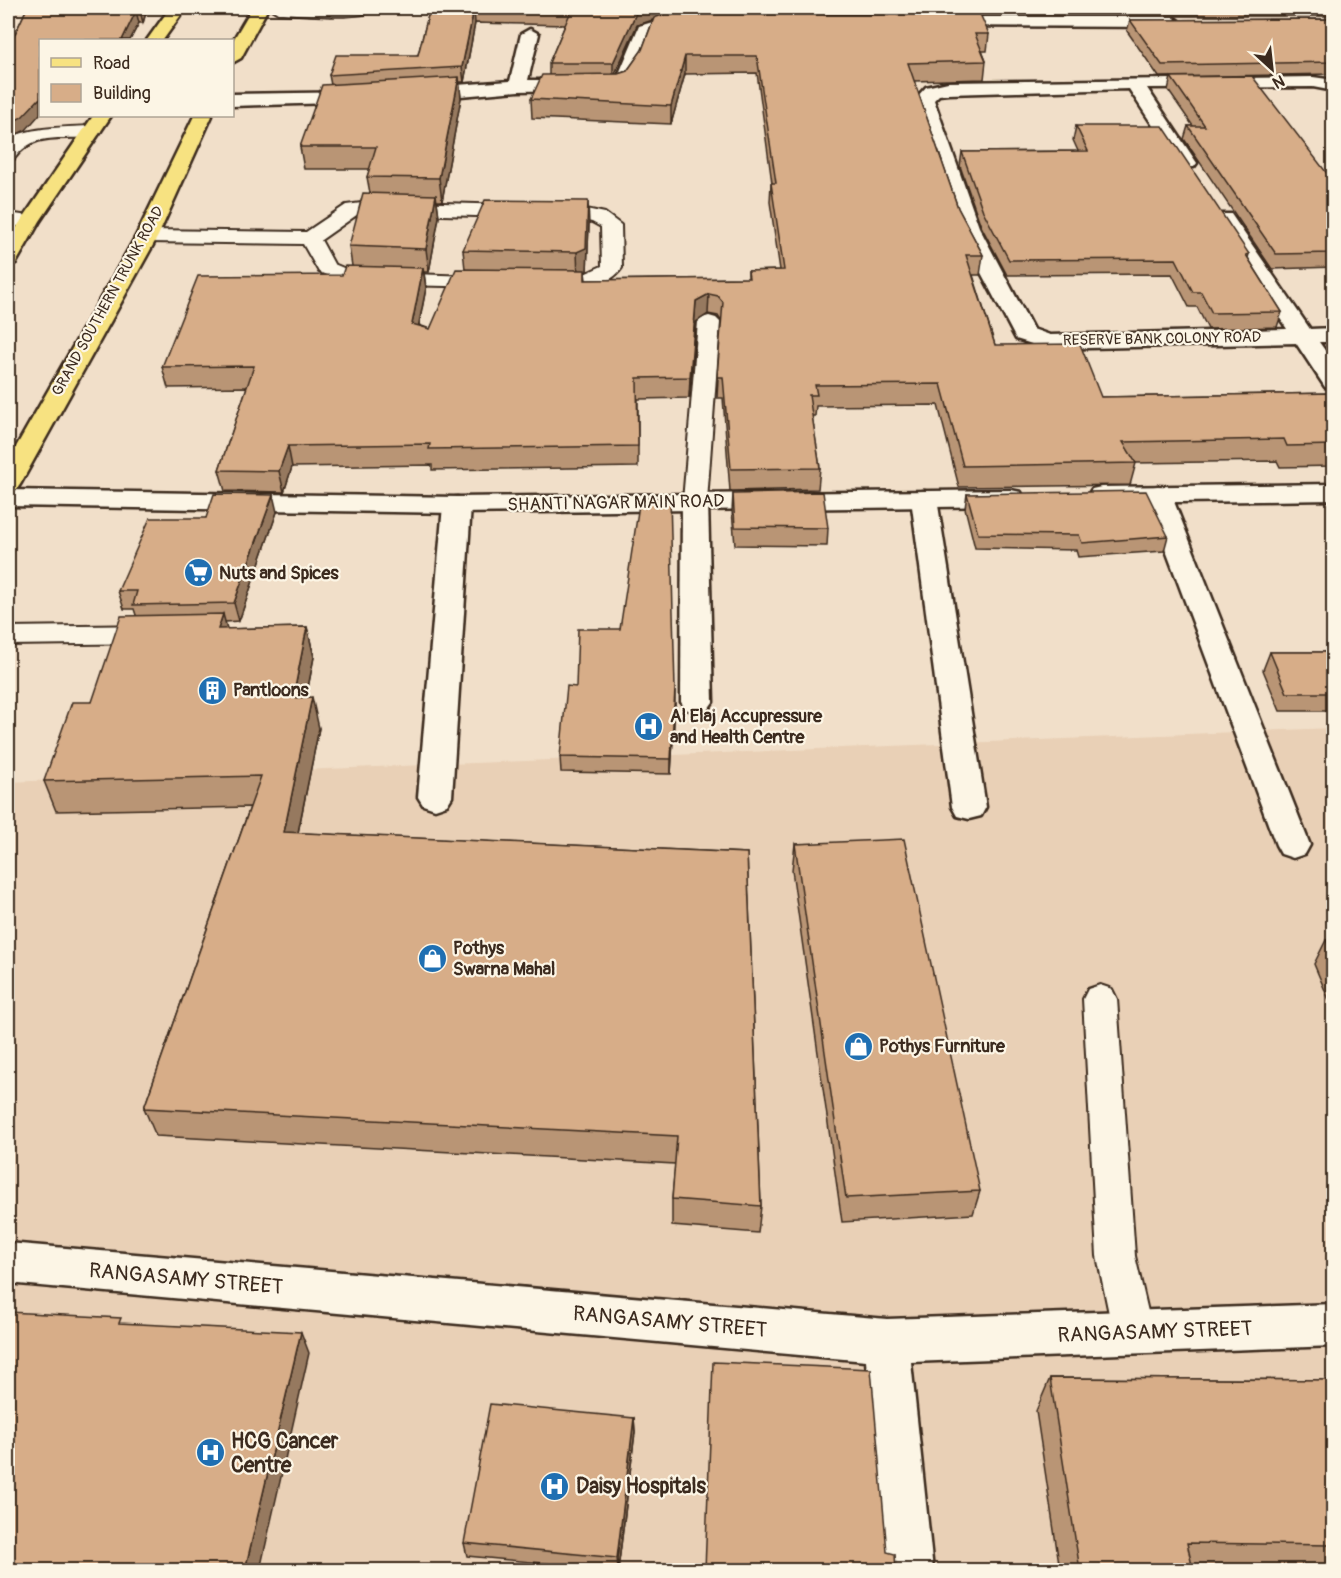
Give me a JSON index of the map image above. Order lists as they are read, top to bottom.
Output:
{
  "streets": {
    "main road": ["GRAND SOUTHERN TRUNK ROAD"],
    "street": ["RESERVE BANK COLONY ROAD", "SHANTI NAGAR MAIN ROAD", "RANGASAMY STREET"]
  },
  "places": {
    "supermarket": ["Nuts and Spices"],
    "building": ["Pantloons"],
    "hospital": ["Al Elaj Accupressure and Health Centre", "HCG Cancer Centre", "Daisy Hospitals"],
    "shop": ["Pothys Swarna Mahal", "Pothys Furniture"]
  },
  "legend": ["Road", "Building"],
  "north": "bottom right"
}
